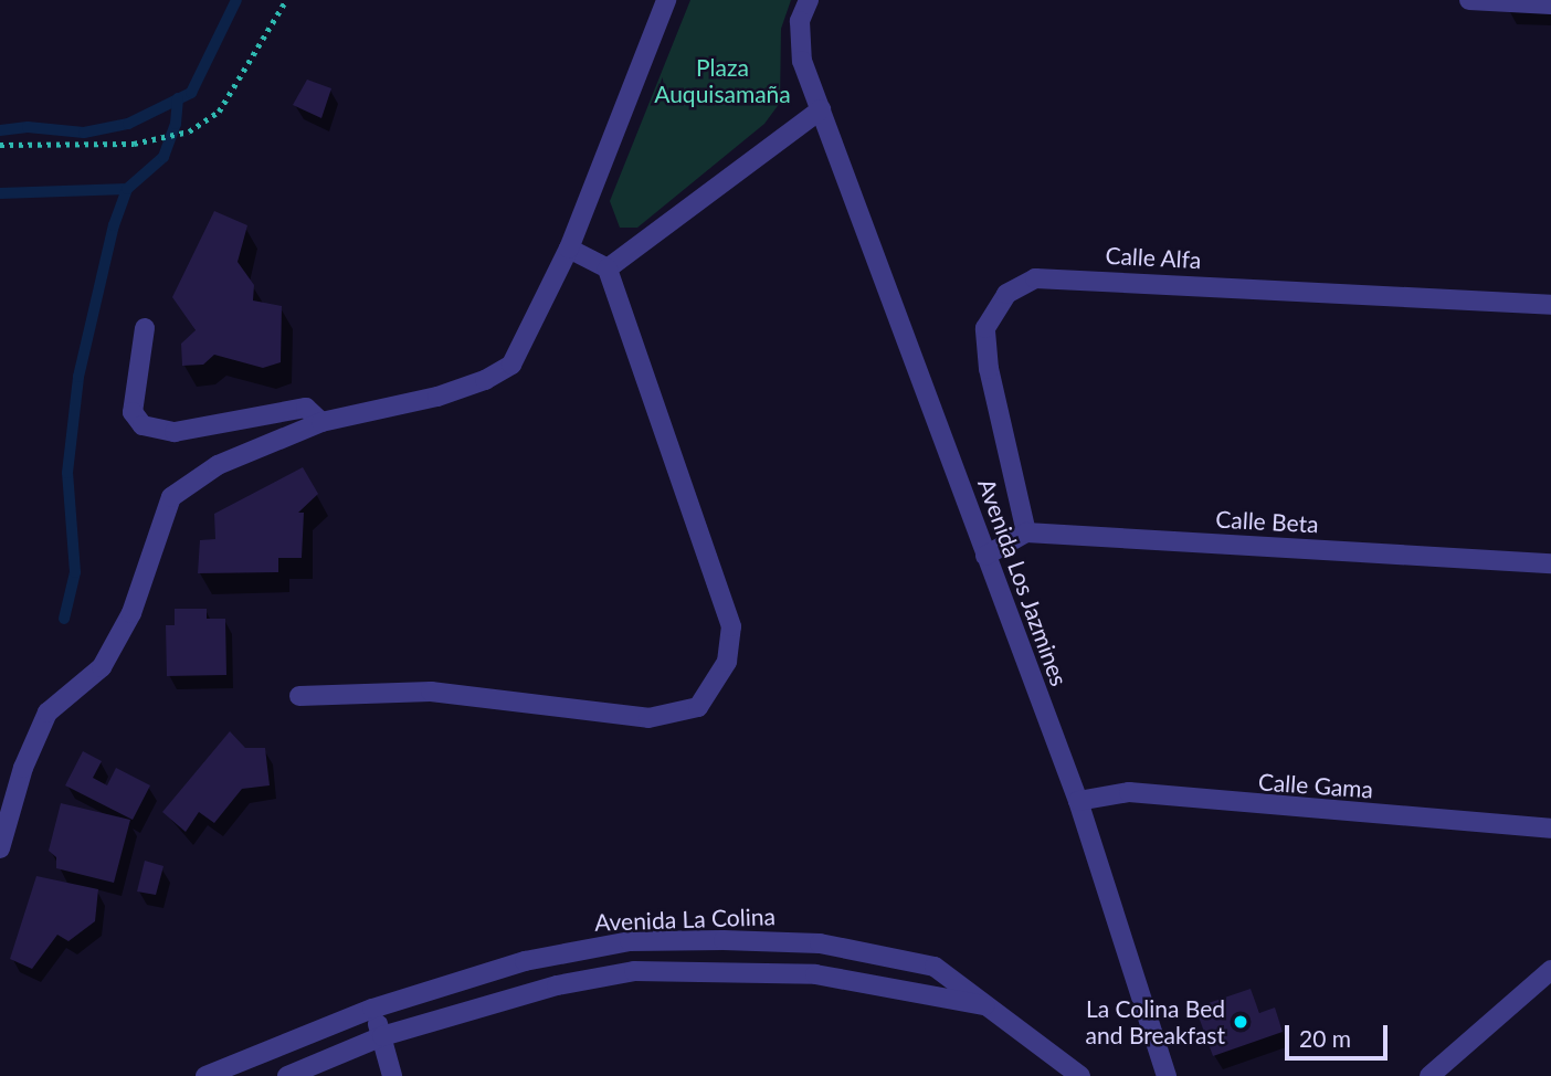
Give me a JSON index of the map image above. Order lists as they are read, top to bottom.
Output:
{
  "streets": {
    "street": [
      "Calle Alfa",
      "Calle Beta",
      "Avenida Los Jazmines",
      "Calle Gama",
      "Avenida La Colina"
    ]
  },
  "crossings": [
    ["Calle Alfa", "Calle Beta"],
    ["Avenida Los Jazmines", "Calle Gama"]
  ],
  "parks": ["Plaza Auquisamaña"],
  "places": ["La Colina Bed and Breakfast"],
  "scale_bar": "20 m"
}
